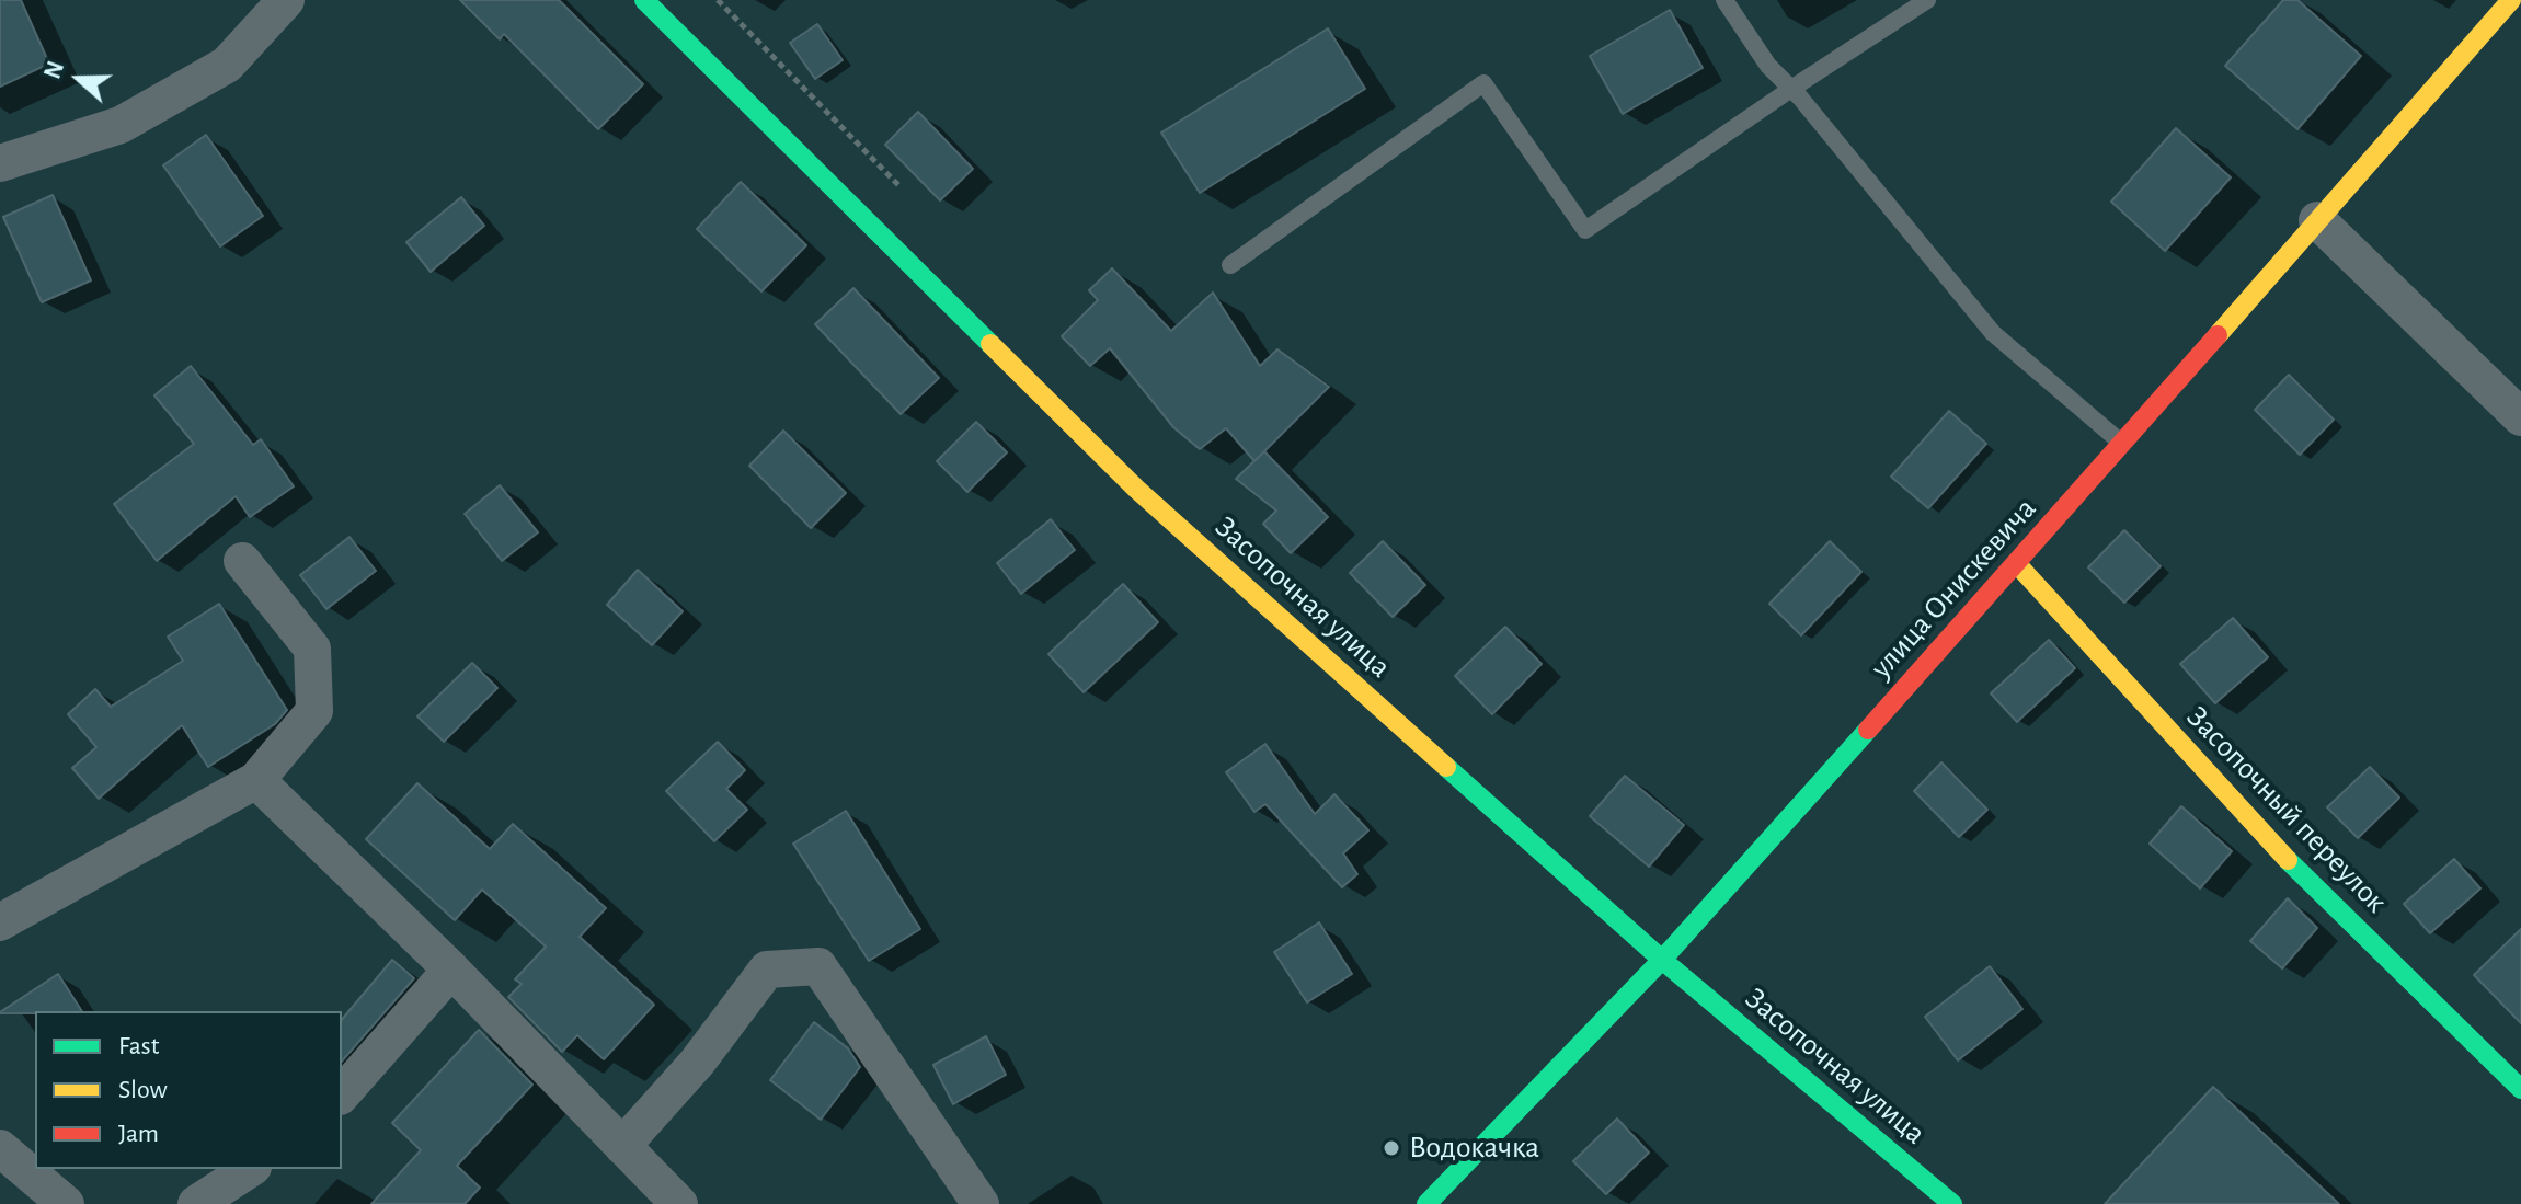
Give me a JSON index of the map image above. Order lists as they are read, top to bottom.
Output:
{
  "streets": {
    "street": ["улица Онискевича", "Засопочная улица", "Засопочный переулок"]
  },
  "crossings": [
    ["улица Онискевича", "Засопочная улица"],
    ["улица Онискевича", "Засопочный переулок"]
  ],
  "places": ["Водокачка"],
  "legend": ["Fast", "Slow", "Jam"],
  "north": "left"
}
